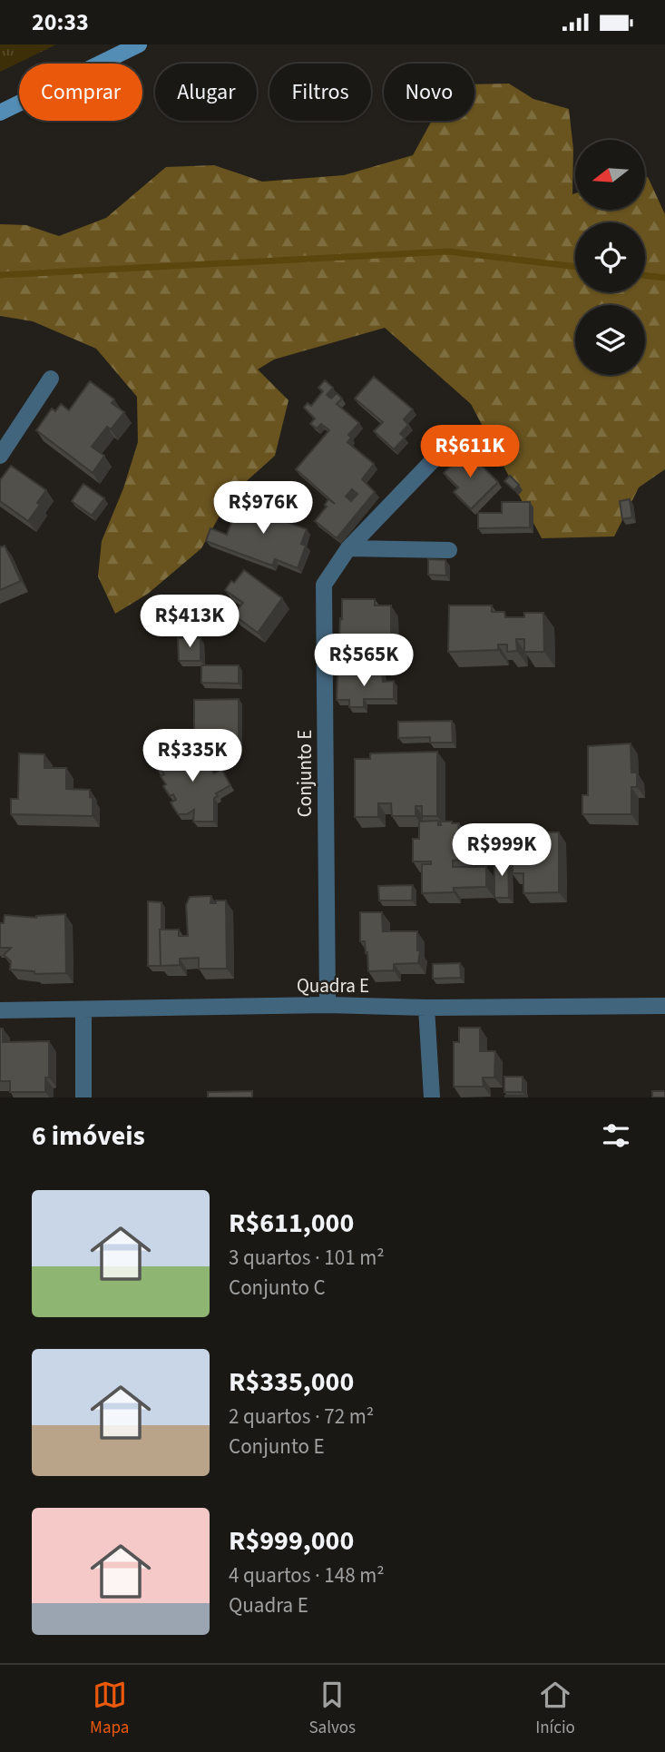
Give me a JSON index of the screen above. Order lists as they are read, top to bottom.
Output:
{
  "streets": {
    "street": ["Conjunto E", "Quadra E"]
  },
  "crossings": [
    ["Conjunto E", "Quadra E"]
  ],
  "north": "left",
  "page": {
    "status": "20:33",
    "chip": [
      "Comprar",
      "Alugar",
      "Filtros",
      "Novo"
    ],
    "price": [
      "R$611K",
      "R$976K",
      "R$413K",
      "R$565K",
      "R$335K",
      "R$999K"
    ],
    "heading": "6 imóveis",
    "list": [
      {
        "name": "R$611,000",
        "note": "3 quartos · 101 m² · Conjunto C"
      },
      {
        "name": "R$335,000",
        "note": "2 quartos · 72 m² · Conjunto E"
      },
      {
        "name": "R$999,000",
        "note": "4 quartos · 148 m² · Quadra E"
      }
    ],
    "tabs": ["Mapa", "Salvos", "Início"]
  }
}
